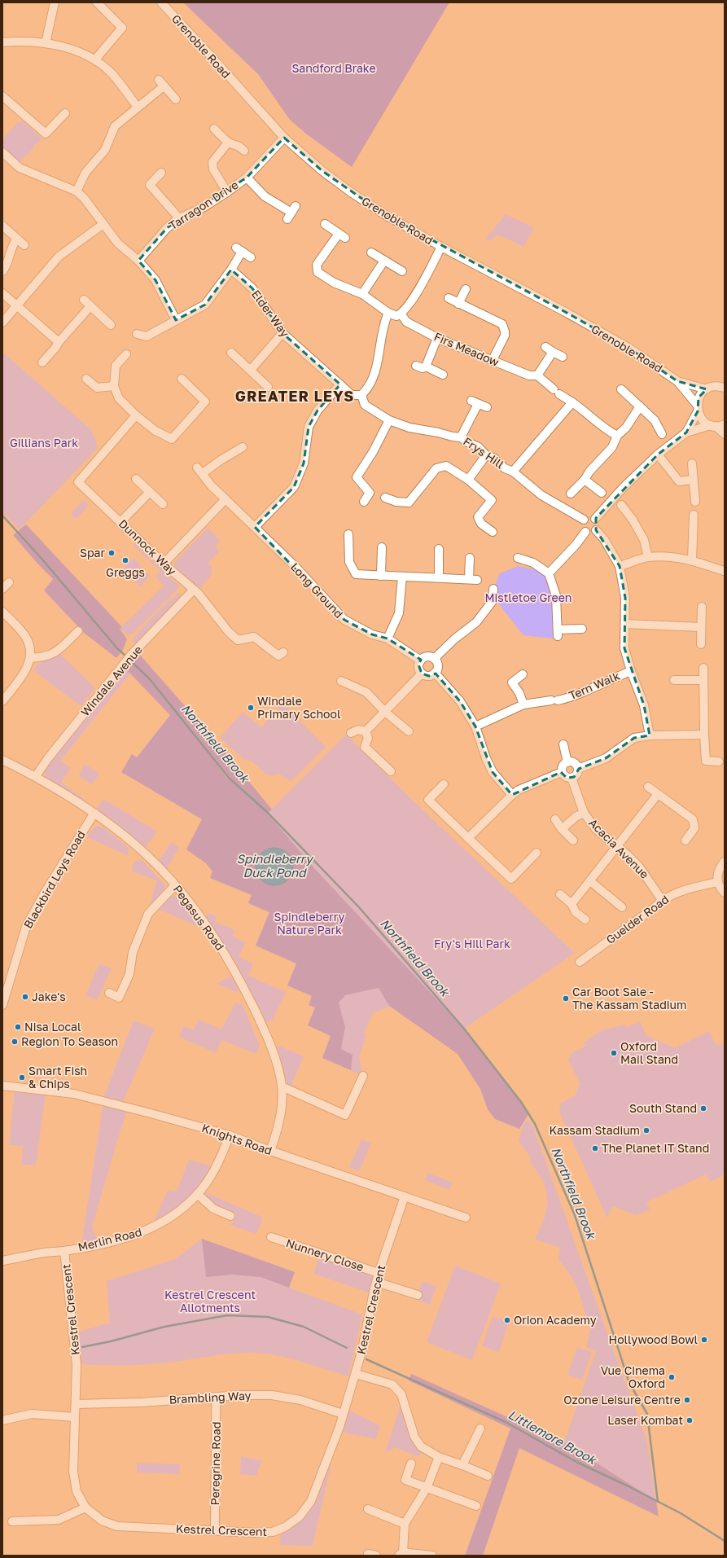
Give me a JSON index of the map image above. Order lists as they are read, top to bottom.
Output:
{
  "streets": {
    "street": [
      "Grenoble Road",
      "Tarragon Drive",
      "Elder Way",
      "Firs Meadow",
      "Frys Hill",
      "Dunnock Way",
      "Long Ground",
      "Windale Avenue",
      "Tern Walk",
      "Acacia Avenue",
      "Blackbird Leys Road",
      "Pegasus Road",
      "Guelder Road",
      "Knights Road",
      "Merlin Road",
      "Nunnery Close",
      "Kestrel Crescent",
      "Brambling Way",
      "Peregrine Road"
    ]
  },
  "crossings": [
    ["Grenoble Road", "Tarragon Drive"],
    ["Elder Way", "Frys Hill"],
    ["Dunnock Way", "Windale Avenue"],
    ["Windale Avenue", "Pegasus Road"],
    ["Acacia Avenue", "Guelder Road"],
    ["Blackbird Leys Road", "Pegasus Road"],
    ["Pegasus Road", "Knights Road"],
    ["Knights Road", "Merlin Road"],
    ["Knights Road", "Kestrel Crescent"],
    ["Merlin Road", "Kestrel Crescent"],
    ["Nunnery Close", "Kestrel Crescent"],
    ["Kestrel Crescent", "Brambling Way"],
    ["Kestrel Crescent", "Peregrine Road"],
    ["Brambling Way", "Peregrine Road"]
  ],
  "districts": ["GREATER LEYS"],
  "water": ["Northfield Brook", "Spindleberry Duck Pond", "Littlemore Brook"],
  "parks": [
    "Sandford Brake",
    "Gillians Park",
    "Mistletoe Green",
    "Spindleberry Nature Park",
    "Fry's Hill Park",
    "Kestrel Crescent Allotments"
  ],
  "places": [
    "Spar",
    "Greggs",
    "Windale Primary School",
    "Jake's",
    "Car Boot Sale - The Kassam Stadium",
    "Nisa Local",
    "Region To Season",
    "Oxford Mail Stand",
    "Smart Fish & Chips",
    "South Stand",
    "Kassam Stadium",
    "The Planet IT Stand",
    "Orion Academy",
    "Hollywood Bowl",
    "Vue Cinema Oxford",
    "Ozone Leisure Centre",
    "Laser Kombat"
  ]
}
